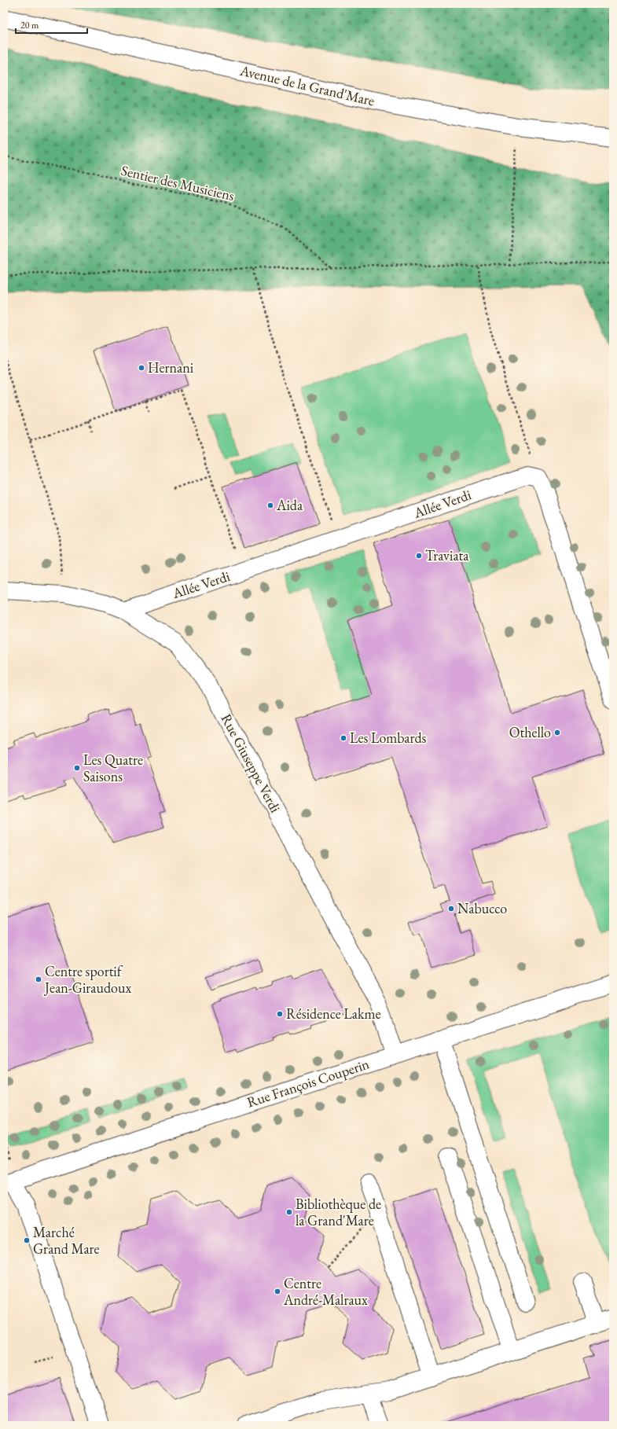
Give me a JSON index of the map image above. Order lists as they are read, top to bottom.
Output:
{
  "streets": {
    "street": [
      "Avenue de la Grand'Mare",
      "Allée Verdi",
      "Rue Giuseppe Verdi",
      "Rue François Couperin"
    ],
    "path": ["Sentier des Musiciens"]
  },
  "crossings": [
    ["Allée Verdi", "Rue Giuseppe Verdi"],
    ["Rue Giuseppe Verdi", "Rue François Couperin"]
  ],
  "places": [
    "Hernani",
    "Aida",
    "Traviata",
    "Othello",
    "Les Lombards",
    "Les Quatre Saisons",
    "Nabucco",
    "Centre sportif Jean-Giraudoux",
    "Résidence Lakme",
    "Bibliothèque de la Grand'Mare",
    "Marché Grand Mare",
    "Centre André-Malraux"
  ],
  "scale_bar": "20 m"
}
